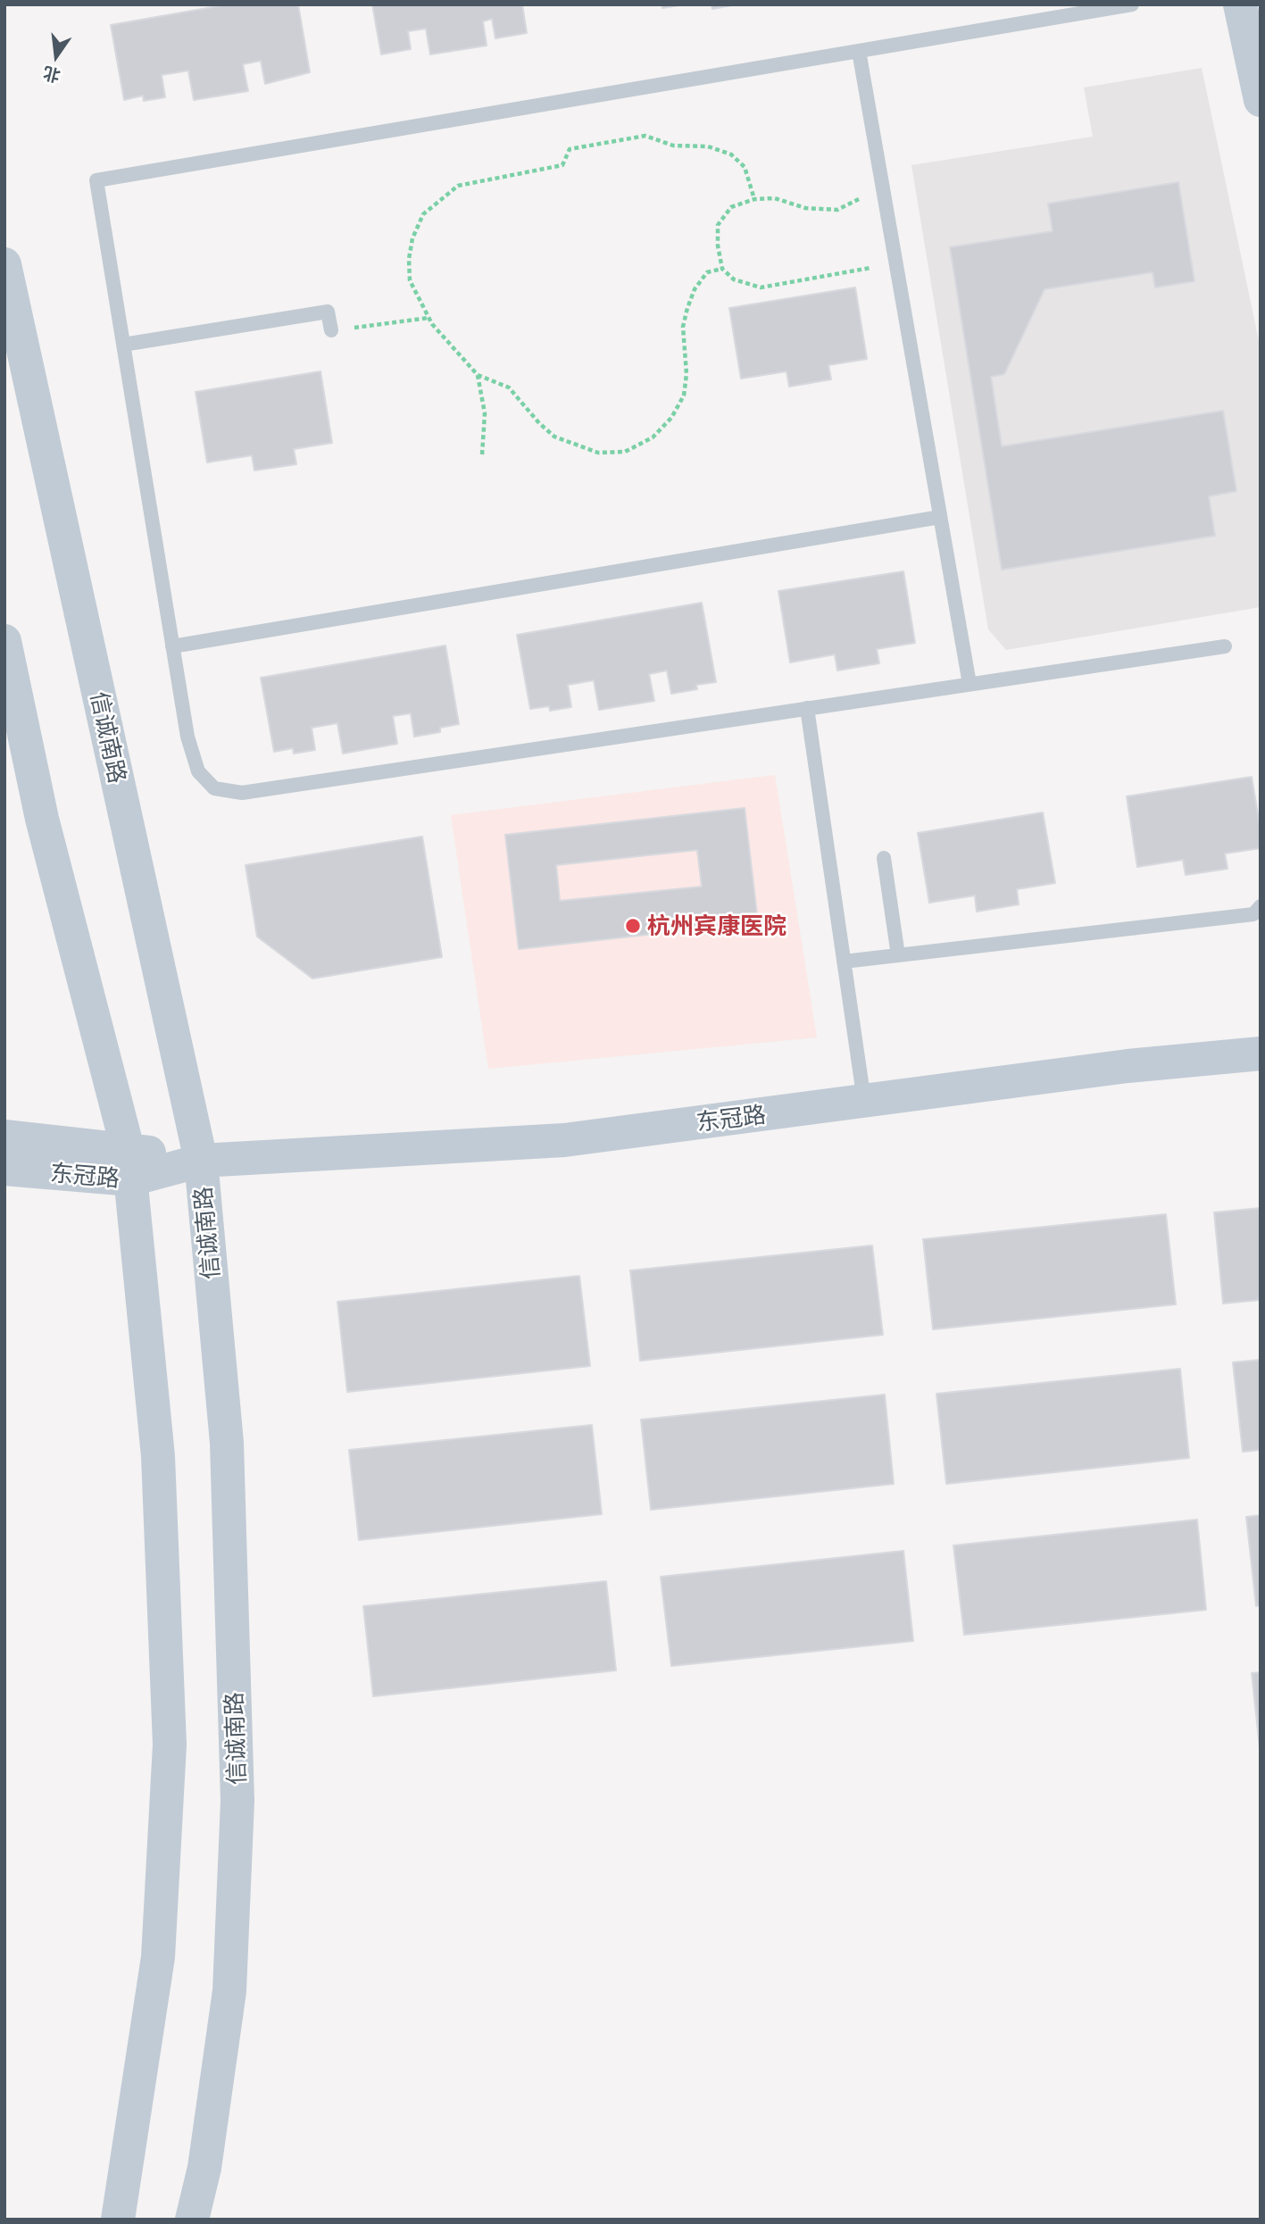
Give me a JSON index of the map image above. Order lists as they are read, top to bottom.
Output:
{
  "streets": {
    "main road": ["信诚南路", "东冠路"]
  },
  "crossings": [
    ["信诚南路", "东冠路"]
  ],
  "places": ["杭州宾康医院"],
  "north": "bottom"
}
